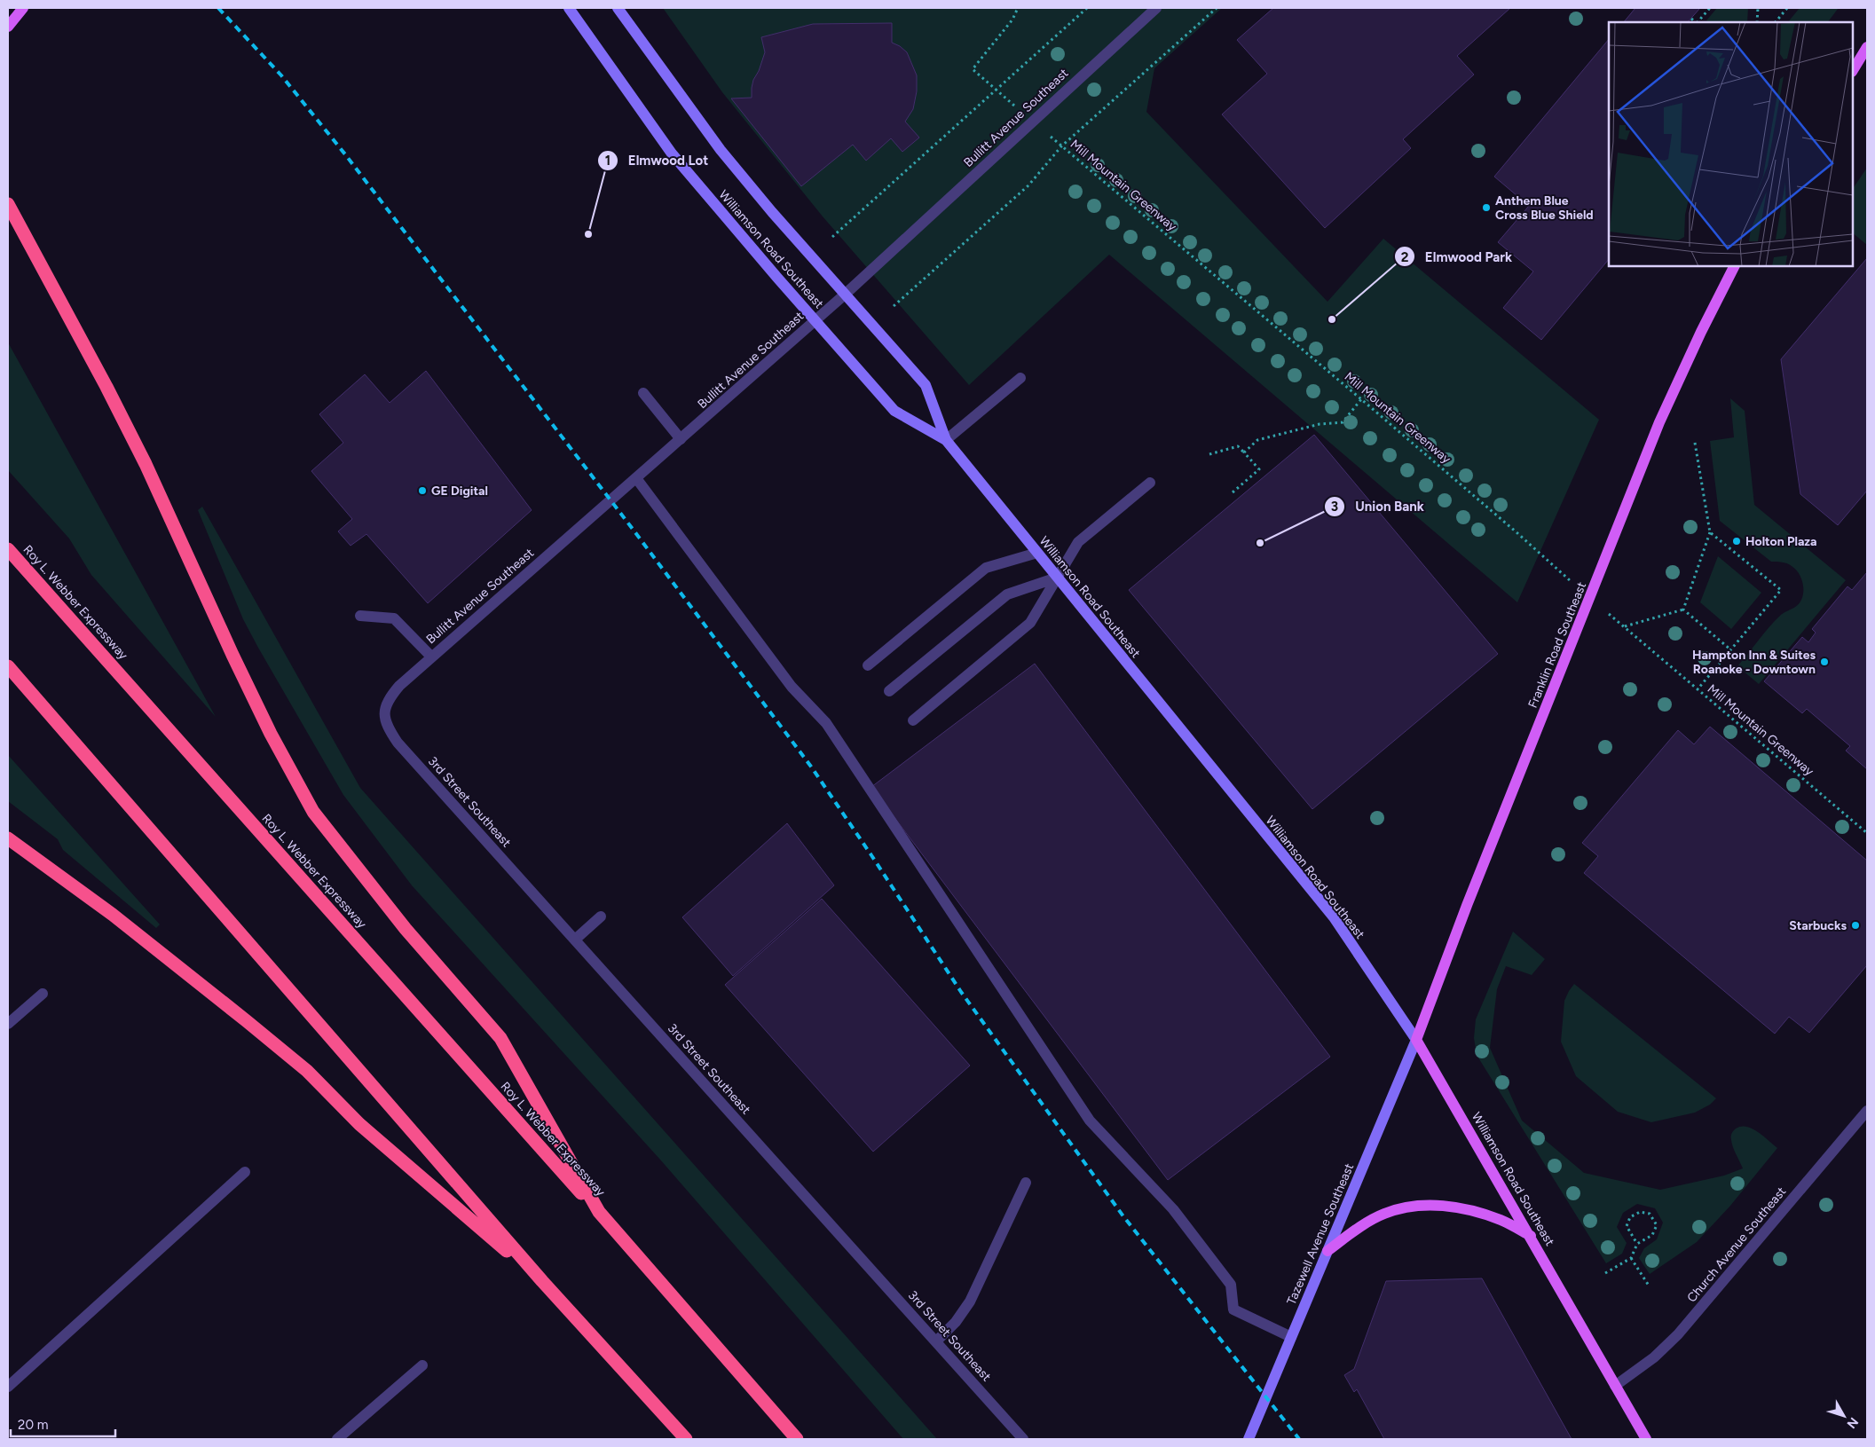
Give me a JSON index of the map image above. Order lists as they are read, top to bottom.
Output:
{
  "streets": {
    "highway": ["Roy L. Webber Expressway"],
    "main road": ["Williamson Road Southeast", "Franklin Road Southeast", "Tazewell Avenue Southeast"],
    "street": ["Bullitt Avenue Southeast", "3rd Street Southeast", "Church Avenue Southeast"],
    "path": ["Mill Mountain Greenway"]
  },
  "crossings": [
    ["Bullitt Avenue Southeast", "Mill Mountain Greenway"],
    ["Bullitt Avenue Southeast", "Williamson Road Southeast"],
    ["Bullitt Avenue Southeast", "3rd Street Southeast"],
    ["Mill Mountain Greenway", "Franklin Road Southeast"],
    ["Williamson Road Southeast", "Franklin Road Southeast"],
    ["Williamson Road Southeast", "Tazewell Avenue Southeast"],
    ["Williamson Road Southeast", "Church Avenue Southeast"],
    ["Franklin Road Southeast", "Tazewell Avenue Southeast"]
  ],
  "places": [
    "Anthem Blue Cross Blue Shield",
    "Elmwood Lot",
    "Elmwood Park",
    "GE Digital",
    "Holton Plaza",
    "Union Bank",
    "Hampton Inn & Suites Roanoke - Downtown",
    "Starbucks"
  ],
  "scale_bar": "20 m",
  "north": "bottom right"
}
